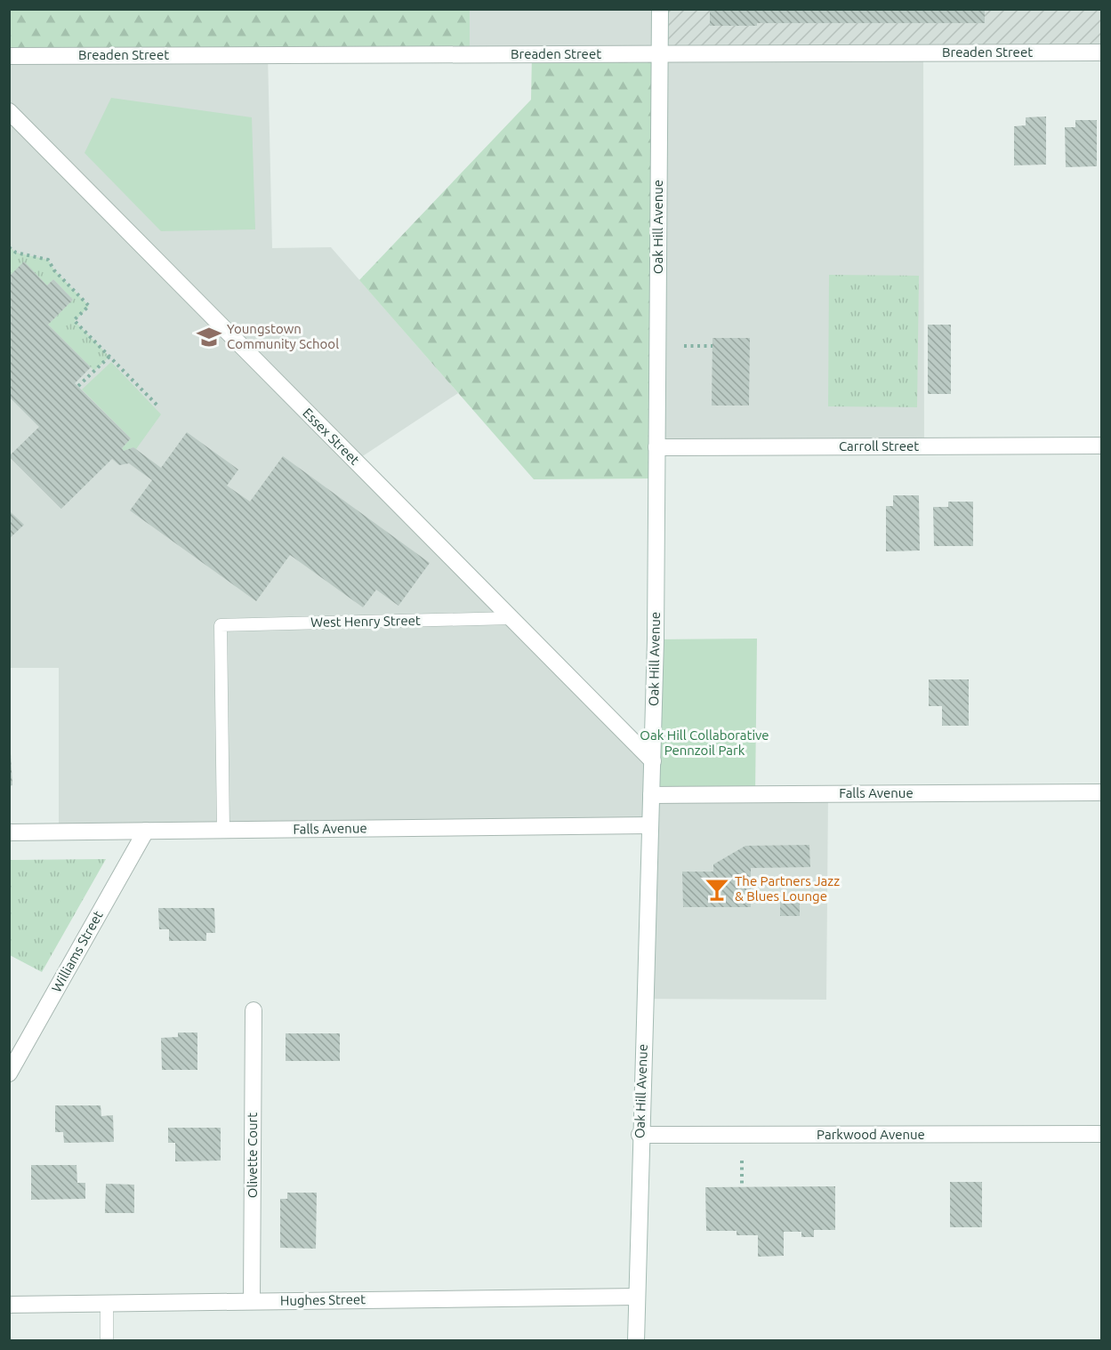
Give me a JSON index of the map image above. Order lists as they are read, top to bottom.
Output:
{
  "streets": {
    "street": [
      "Breaden Street",
      "Oak Hill Avenue",
      "Essex Street",
      "Carroll Street",
      "Falls Avenue",
      "Williams Street",
      "Parkwood Avenue",
      "Olivette Court",
      "Hughes Street"
    ],
    "lane": ["West Henry Street"]
  },
  "crossings": [
    ["Breaden Street", "Oak Hill Avenue"],
    ["Oak Hill Avenue", "Essex Street"],
    ["Oak Hill Avenue", "Carroll Street"],
    ["Oak Hill Avenue", "Falls Avenue"],
    ["Oak Hill Avenue", "Parkwood Avenue"],
    ["Oak Hill Avenue", "Hughes Street"],
    ["Essex Street", "West Henry Street"],
    ["West Henry Street", "Falls Avenue"],
    ["Falls Avenue", "Williams Street"],
    ["Olivette Court", "Hughes Street"]
  ],
  "parks": ["Oak Hill Collaborative Pennzoil Park"],
  "places": {
    "school or university": ["Youngstown Community School"],
    "bar": ["The Partners Jazz & Blues Lounge"]
  }
}
